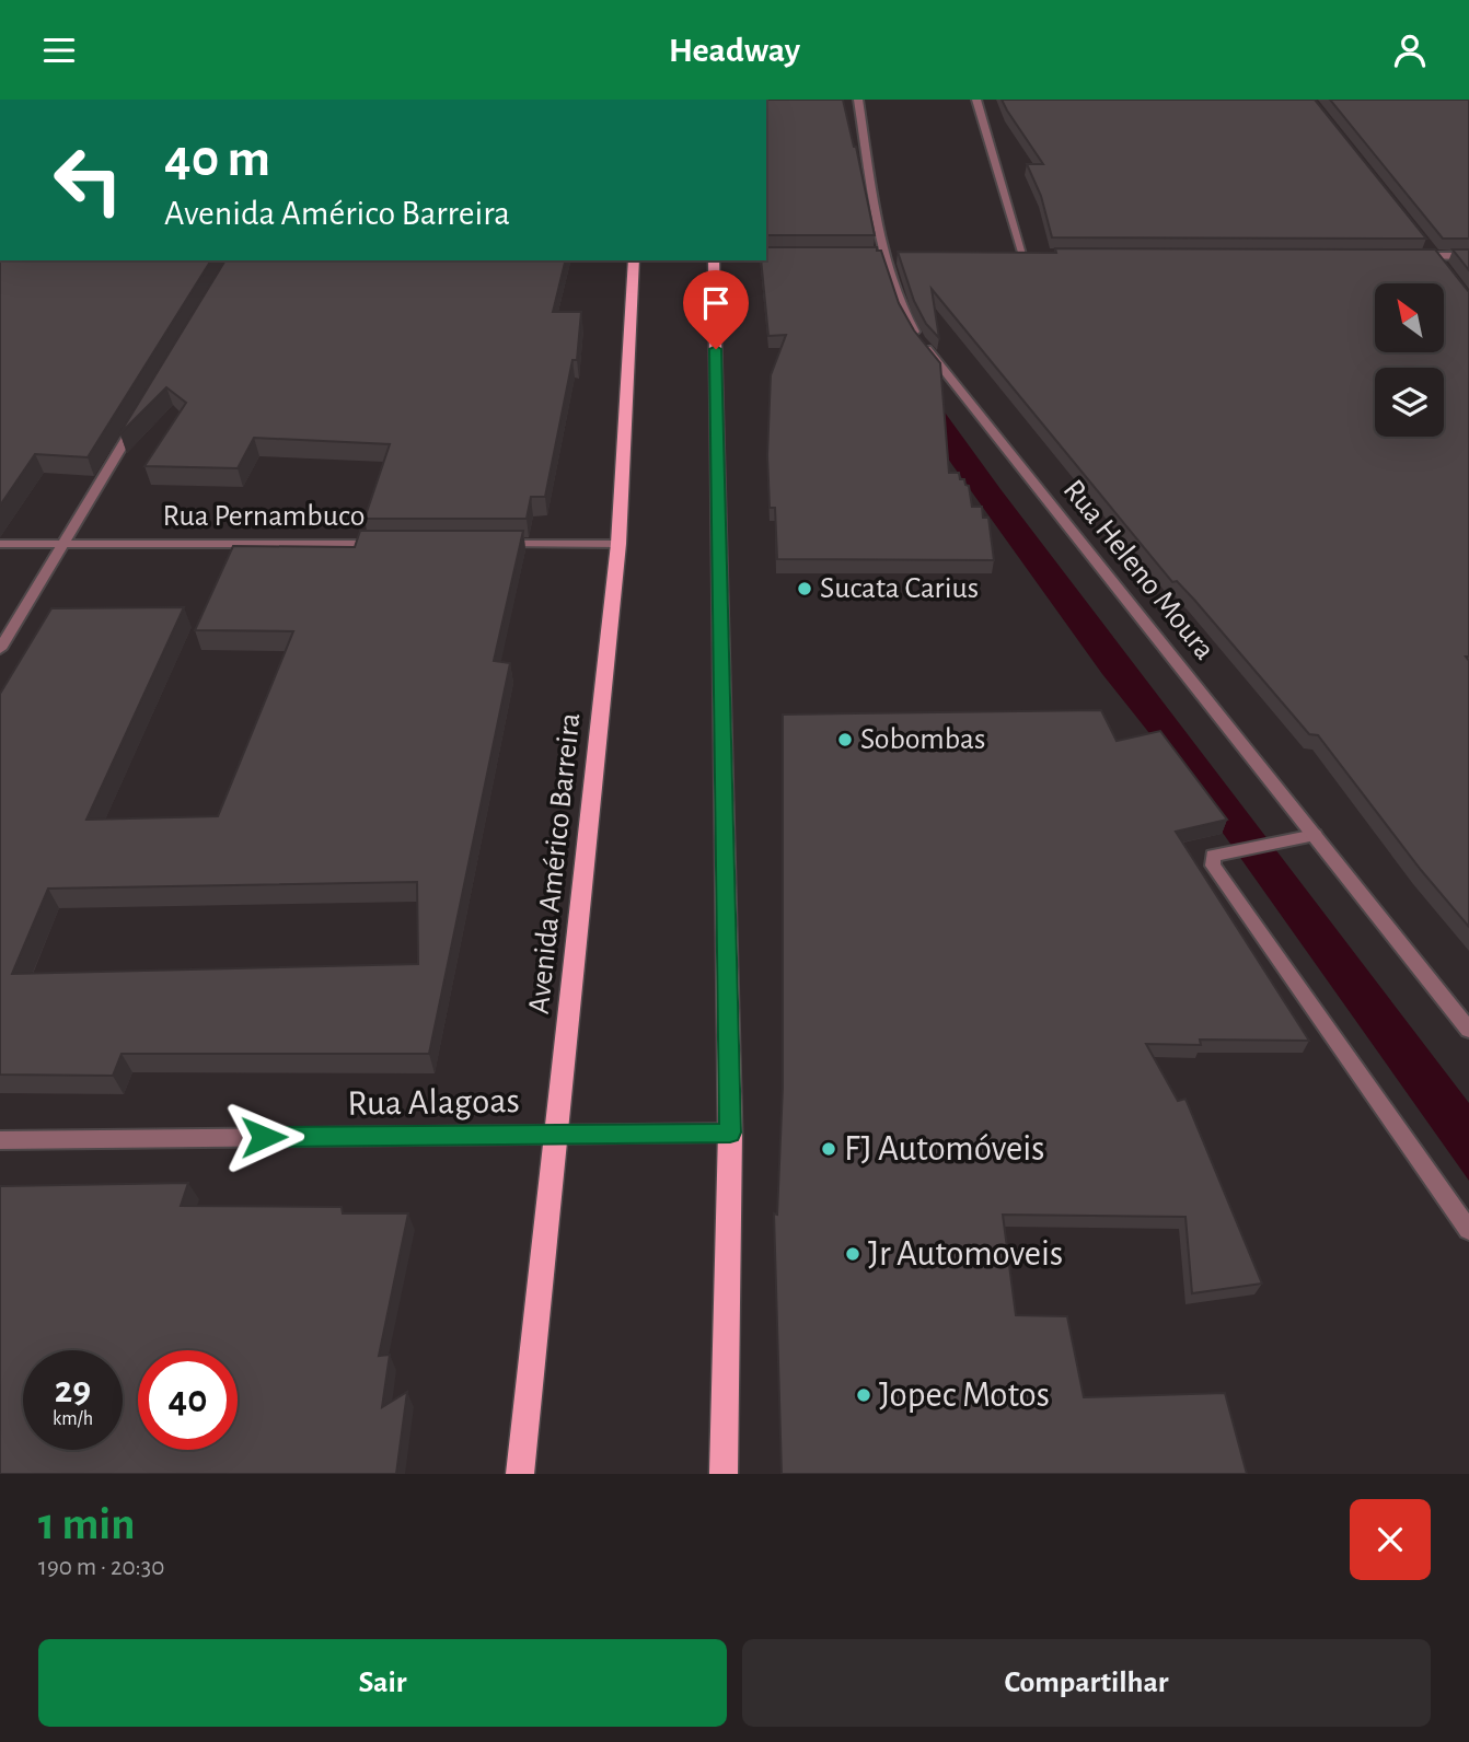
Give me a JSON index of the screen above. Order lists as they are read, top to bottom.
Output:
{
  "streets": {
    "main road": ["Avenida Américo Barreira"],
    "street": ["Rua Pernambuco", "Rua Heleno Moura", "Rua Alagoas"]
  },
  "crossings": [
    ["Avenida Américo Barreira", "Rua Alagoas"]
  ],
  "places": [
    "Sucata Carius",
    "Sobombas",
    "FJ Automóveis",
    "Jr Automoveis",
    "Jopec Motos"
  ],
  "north": "top left",
  "page": {
    "header": "Headway",
    "turn": ["40 m", "Avenida Américo Barreira"],
    "speed": "29 km/h",
    "limit": "40",
    "heading": ["1 min", "190 m · 20:30"],
    "buttons": ["Sair", "Compartilhar"]
  }
}
